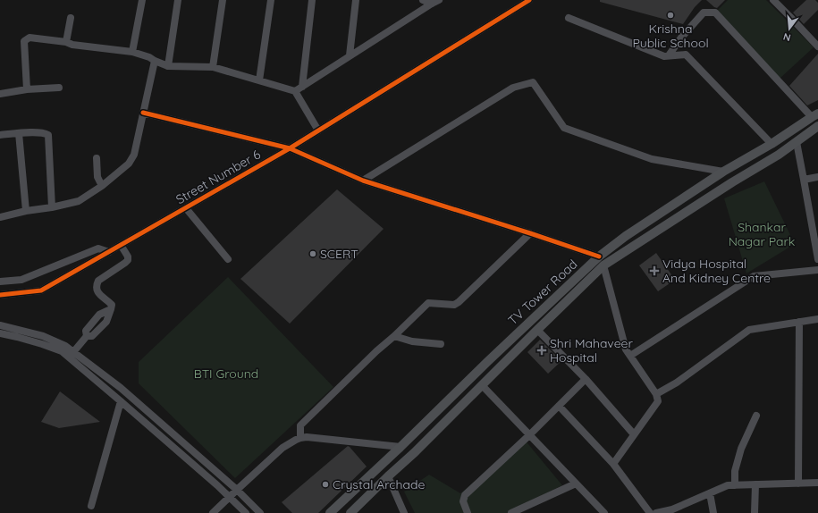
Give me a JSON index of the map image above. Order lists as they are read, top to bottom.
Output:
{
  "streets": {
    "main road": ["TV Tower Road"],
    "street": ["Street Number 6"]
  },
  "parks": ["Shankar Nagar Park", "BTI Ground"],
  "places": {
    "other": ["Krishna Public School", "SCERT", "Crystal Archade"],
    "health": ["Vidya Hospital And Kidney Centre", "Shri Mahaveer Hospital"]
  },
  "north": "bottom"
}
